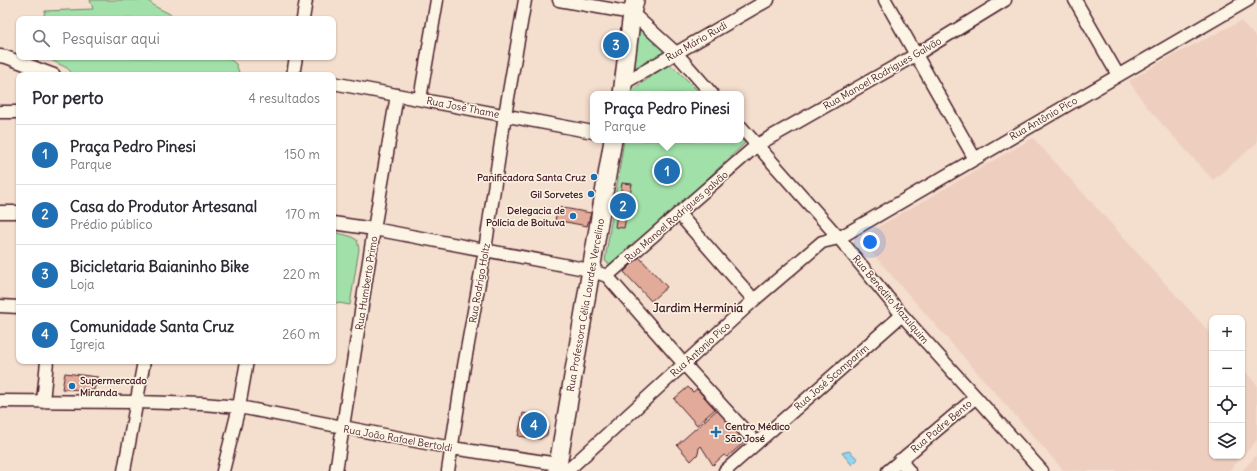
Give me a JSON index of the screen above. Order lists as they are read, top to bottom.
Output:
{
  "streets": {
    "main road": ["Rua Professora Célia Lourdes Vercelino"],
    "street": [
      "Rua Mário Rudi",
      "Rua Manoel Rodrigues Galvão",
      "Rua José Thame",
      "Rua Antônio Pico",
      "Rua Manoel Rodrigues galvão",
      "Rua Humberto Primo",
      "Rua Rodrigo Holtz",
      "Rua Benedito Mazulquim",
      "Rua Antonio Pico",
      "Rua José Scomparim",
      "Rua Padre Bento",
      "Rua João Rafael Bertoldi"
    ]
  },
  "crossings": [
    ["Rua Manoel Rodrigues Galvão", "Rua Manoel Rodrigues galvão"],
    ["Rua Manoel Rodrigues Galvão", "Rua Benedito Mazulquim"],
    ["Rua José Thame", "Rua Humberto Primo"],
    ["Rua José Thame", "Rua Rodrigo Holtz"],
    ["Rua Antônio Pico", "Rua Benedito Mazulquim"],
    ["Rua Antônio Pico", "Rua Antonio Pico"],
    ["Rua Manoel Rodrigues galvão", "Rua Benedito Mazulquim"],
    ["Rua Humberto Primo", "Rua João Rafael Bertoldi"],
    ["Rua Rodrigo Holtz", "Rua João Rafael Bertoldi"],
    ["Rua Benedito Mazulquim", "Rua Antonio Pico"],
    ["Rua Benedito Mazulquim", "Rua José Scomparim"],
    ["Rua Benedito Mazulquim", "Rua Padre Bento"],
    ["Rua Professora Célia Lourdes Vercelino", "Rua Antonio Pico"],
    ["Rua Professora Célia Lourdes Vercelino", "Rua João Rafael Bertoldi"],
    ["Rua Antonio Pico", "Rua João Rafael Bertoldi"]
  ],
  "districts": ["Jardim Hermínia"],
  "places": {
    "other": [
      "Panificadora Santa Cruz",
      "Gil Sorvetes",
      "Delegacia de Polícia de Boituva",
      "Supermercado Miranda"
    ],
    "health": ["Centro Médico São José"]
  },
  "page": {
    "search": "Pesquisar aqui",
    "pins": [
      "3",
      "1",
      "2",
      "4"
    ],
    "heading": ["Por perto", "4 resultados"],
    "popup": ["Praça Pedro Pinesi", "Parque"],
    "list": [
      {
        "mark": "1",
        "name": "Praça Pedro Pinesi",
        "note": "Parque",
        "value": "150 m"
      },
      {
        "mark": "2",
        "name": "Casa do Produtor Artesanal",
        "note": "Prédio público",
        "value": "170 m"
      },
      {
        "mark": "3",
        "name": "Bicicletaria Baianinho Bike",
        "note": "Loja",
        "value": "220 m"
      },
      {
        "mark": "4",
        "name": "Comunidade Santa Cruz",
        "note": "Igreja",
        "value": "260 m"
      }
    ],
    "map_buttons": ["+", "−"]
  }
}
